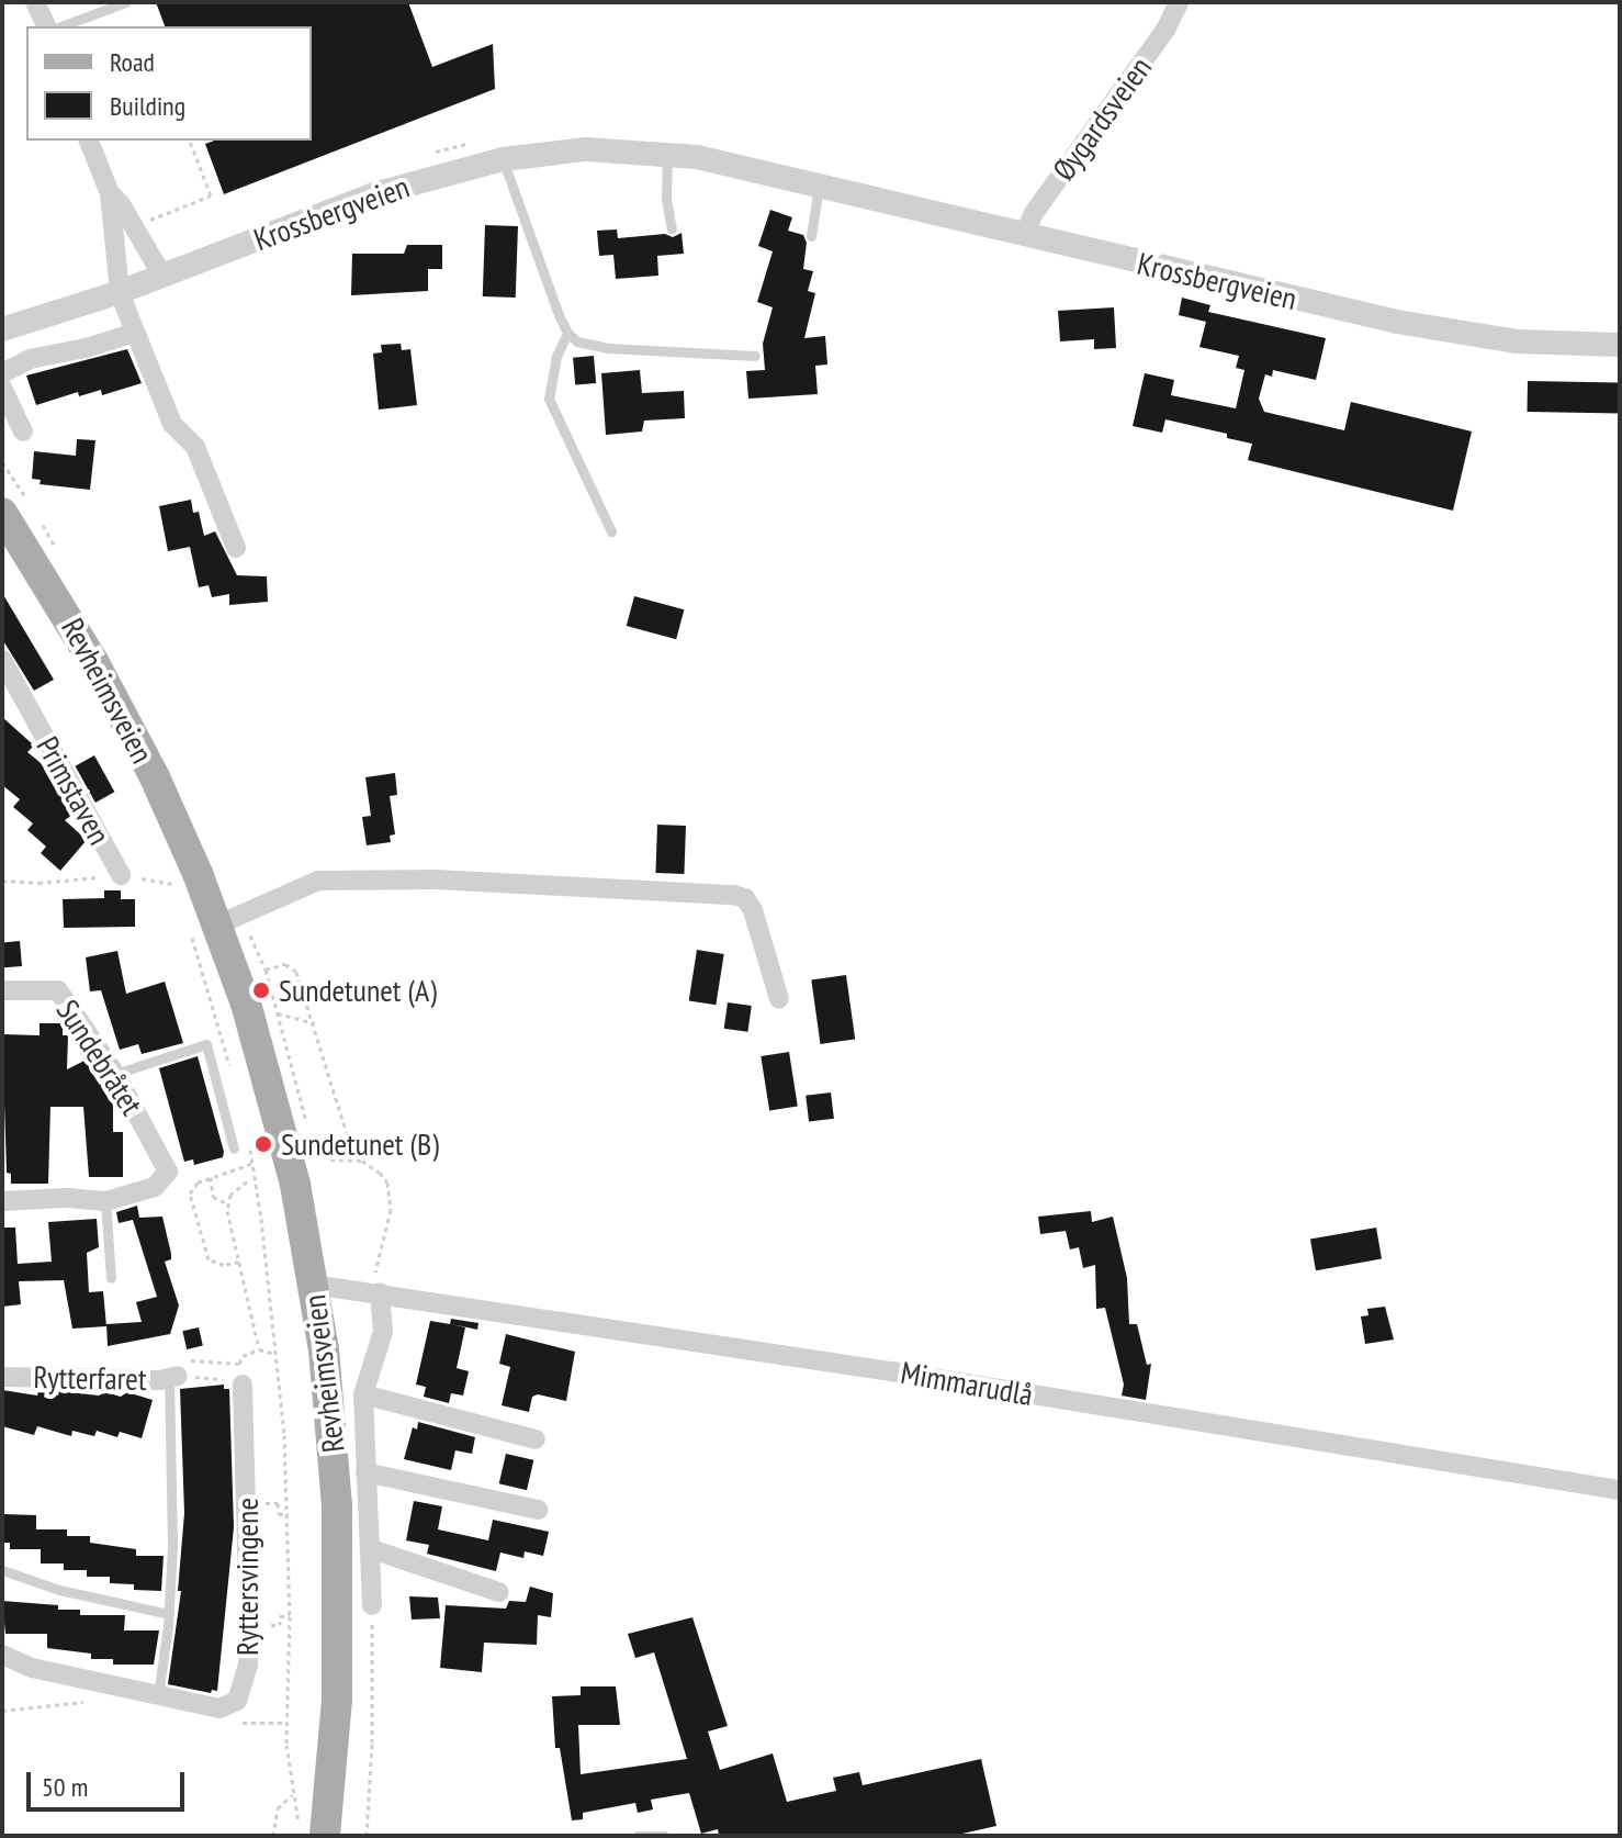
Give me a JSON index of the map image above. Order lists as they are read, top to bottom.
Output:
{
  "streets": {
    "main road": ["Revheimsveien"],
    "street": [
      "Øygardsveien",
      "Krossbergveien",
      "Primstaven",
      "Sundebråtet",
      "Rytterfaret",
      "Mimmarudlå",
      "Ryttersvingene"
    ]
  },
  "crossings": [
    ["Øygardsveien", "Krossbergveien"],
    ["Revheimsveien", "Mimmarudlå"]
  ],
  "places": ["Sundetunet (A)", "Sundetunet (B)"],
  "legend": ["Road", "Building"],
  "scale_bar": "50 m"
}
